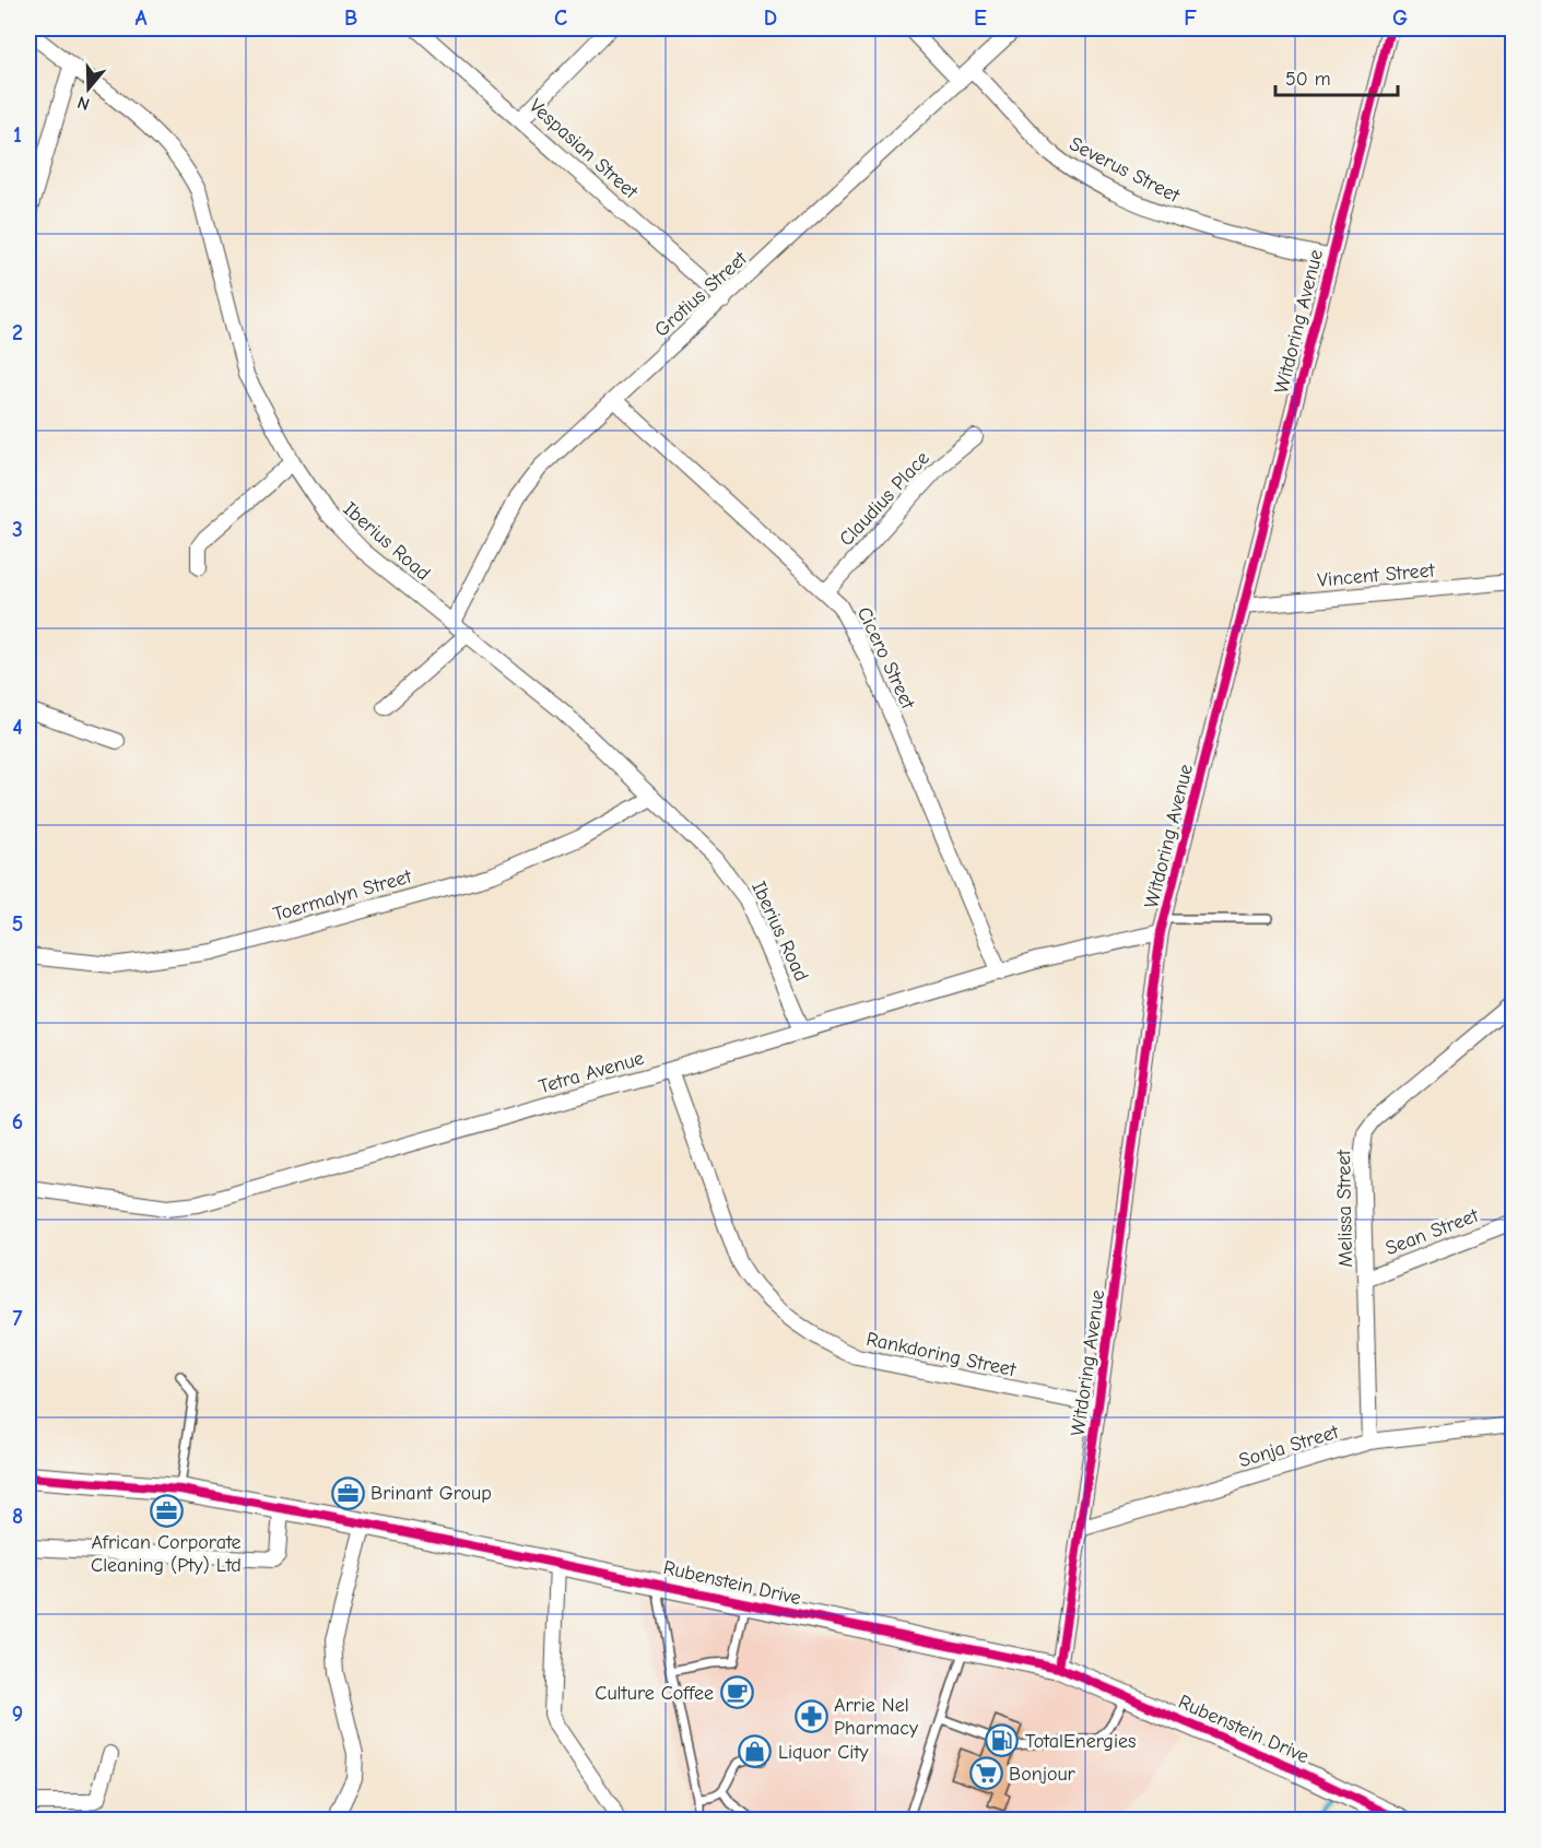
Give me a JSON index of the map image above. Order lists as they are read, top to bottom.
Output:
{
  "streets": {
    "street": [
      "Vespasian Street",
      "Severus Street",
      "Grotius Street",
      "Witdoring Avenue",
      "Claudius Place",
      "Iberius Road",
      "Vincent Street",
      "Cicero Street",
      "Toermalyn Street",
      "Tetra Avenue",
      "Melissa Street",
      "Sean Street",
      "Rankdoring Street",
      "Sonja Street",
      "Rubenstein Drive"
    ]
  },
  "crossings": [
    ["Vespasian Street", "Grotius Street"],
    ["Severus Street", "Grotius Street"],
    ["Severus Street", "Witdoring Avenue"],
    ["Grotius Street", "Iberius Road"],
    ["Grotius Street", "Cicero Street"],
    ["Witdoring Avenue", "Vincent Street"],
    ["Witdoring Avenue", "Tetra Avenue"],
    ["Witdoring Avenue", "Rankdoring Street"],
    ["Witdoring Avenue", "Sonja Street"],
    ["Witdoring Avenue", "Rubenstein Drive"],
    ["Claudius Place", "Cicero Street"],
    ["Iberius Road", "Toermalyn Street"],
    ["Iberius Road", "Tetra Avenue"],
    ["Cicero Street", "Tetra Avenue"],
    ["Tetra Avenue", "Rankdoring Street"],
    ["Melissa Street", "Sean Street"],
    ["Melissa Street", "Sonja Street"]
  ],
  "places": {
    "office": ["Brinant Group", "African Corporate Cleaning (Pty) Ltd"],
    "cafe": ["Culture Coffee"],
    "pharmacy": ["Arrie Nel Pharmacy"],
    "fuel station": ["TotalEnergies"],
    "shop": ["Liquor City"],
    "supermarket": ["Bonjour"]
  },
  "scale_bar": "50 m",
  "north": "bottom",
  "grid": {
    "columns": [
      "A",
      "B",
      "C",
      "D",
      "E",
      "F",
      "G"
    ],
    "rows": [
      "1",
      "2",
      "3",
      "4",
      "5",
      "6",
      "7",
      "8",
      "9"
    ]
  }
}
